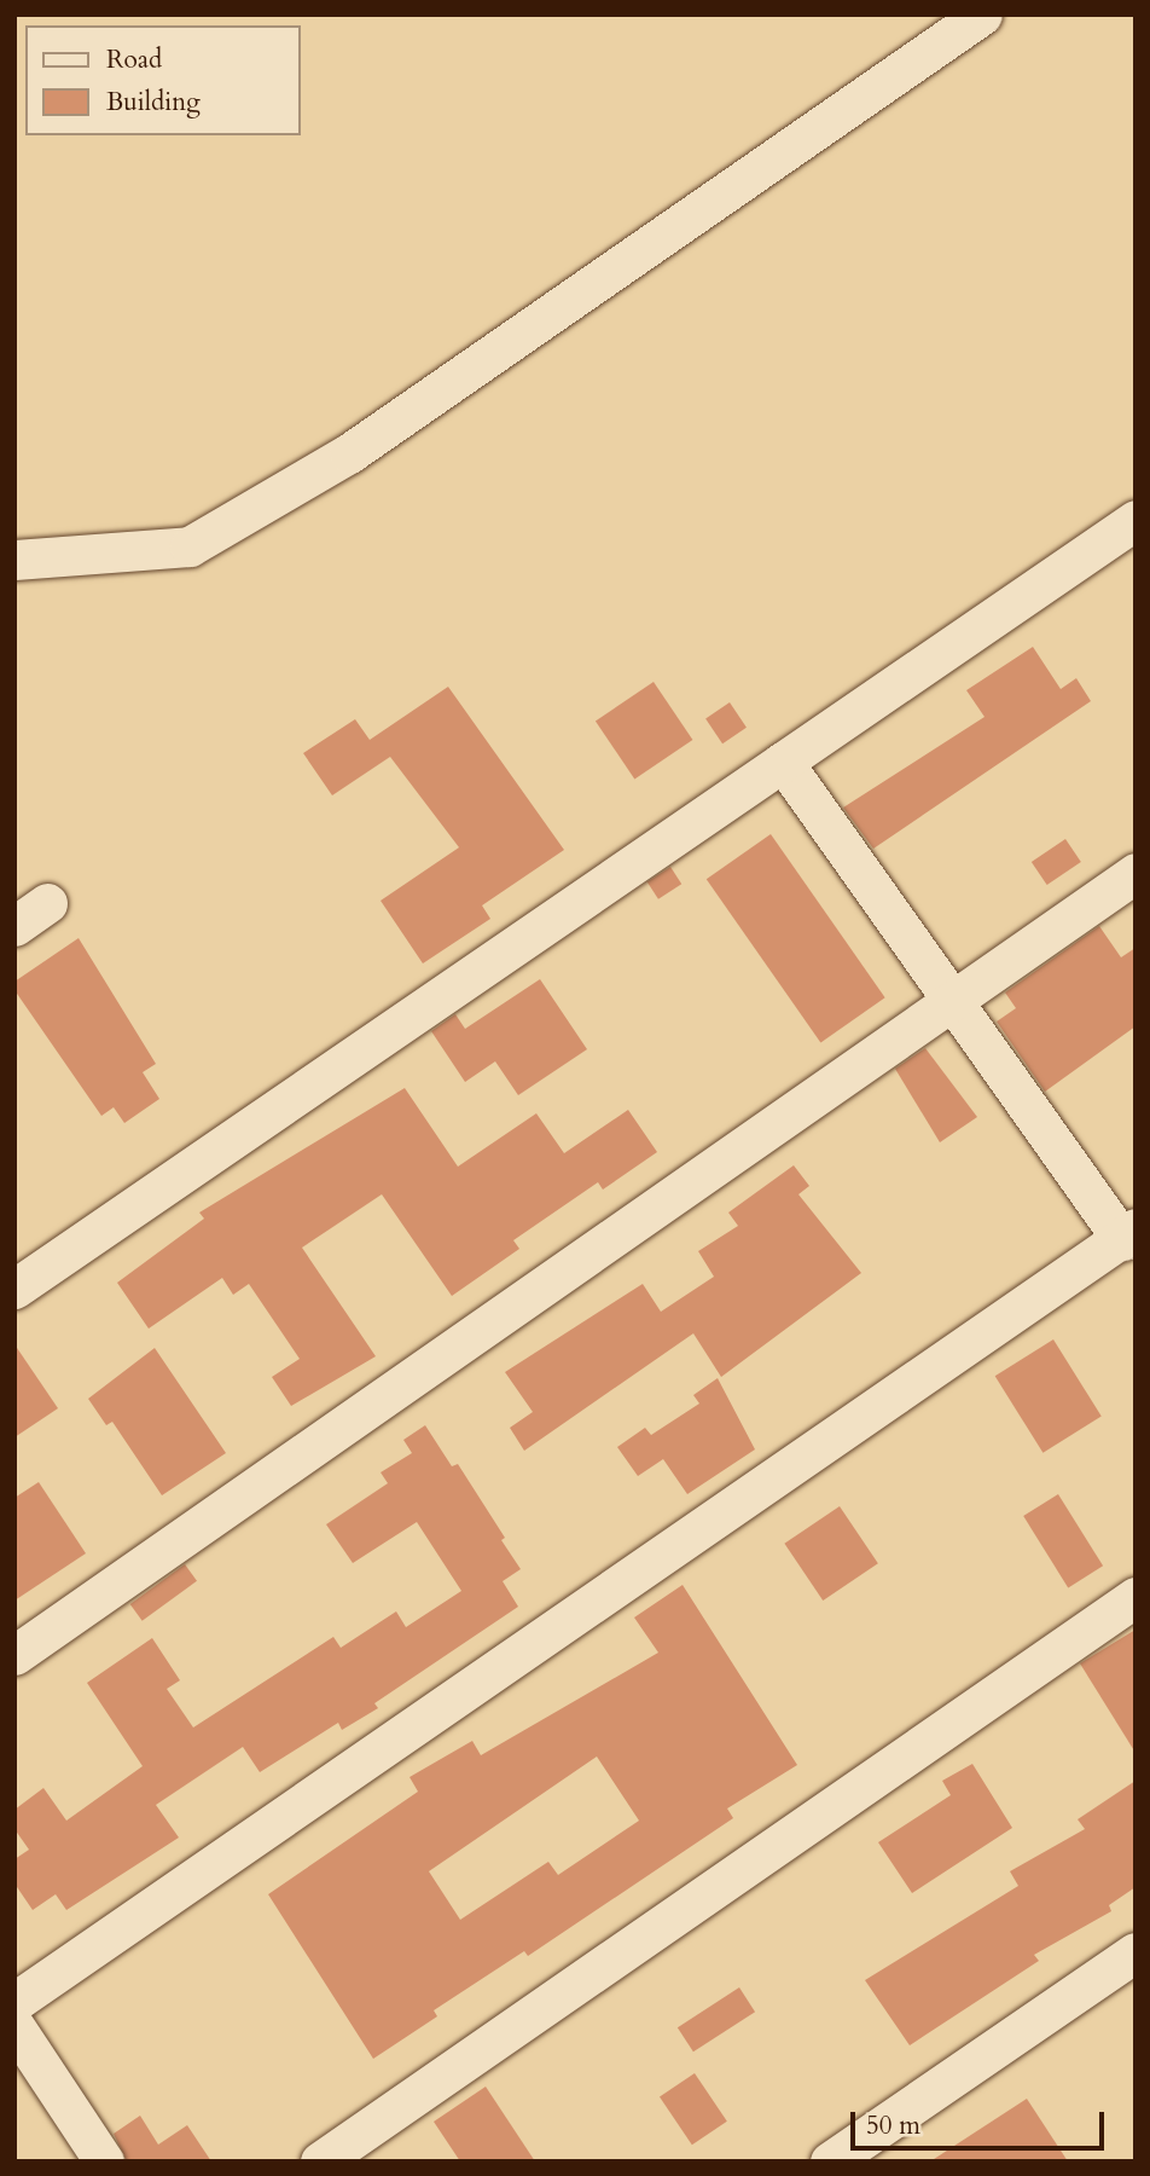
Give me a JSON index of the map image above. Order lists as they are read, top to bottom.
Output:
{
  "legend": ["Road", "Building"],
  "scale_bar": "50 m"
}
